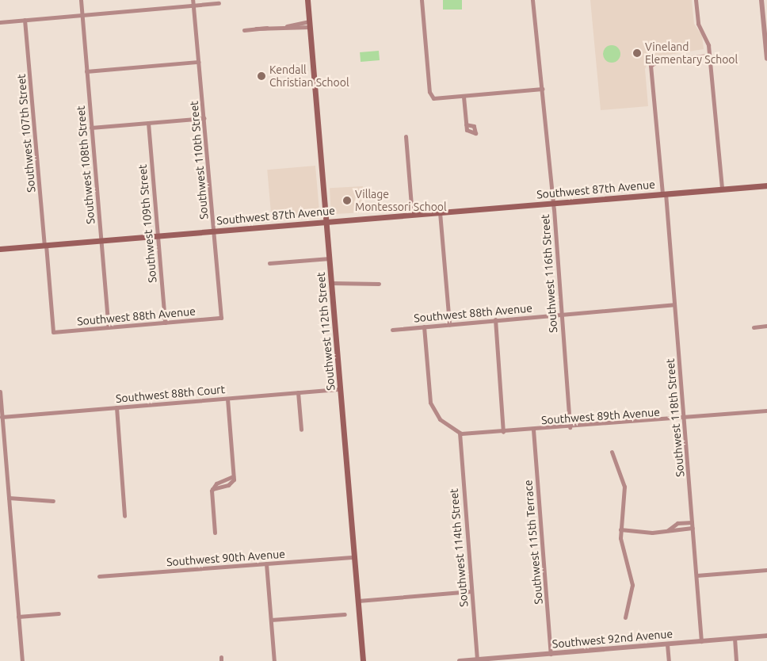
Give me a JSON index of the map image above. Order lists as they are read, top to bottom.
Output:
{
  "streets": {
    "main road": ["Southwest 87th Avenue", "Southwest 112th Street"],
    "street": [
      "Southwest 107th Street",
      "Southwest 110th Street",
      "Southwest 108th Street",
      "Southwest 109th Street",
      "Southwest 116th Street",
      "Southwest 88th Avenue",
      "Southwest 88th Court",
      "Southwest 89th Avenue",
      "Southwest 118th Street",
      "Southwest 115th Terrace",
      "Southwest 114th Street",
      "Southwest 90th Avenue",
      "Southwest 92nd Avenue"
    ]
  },
  "crossings": [
    ["Southwest 107th Street", "Southwest 87th Avenue"],
    ["Southwest 107th Street", "Southwest 88th Avenue"],
    ["Southwest 110th Street", "Southwest 87th Avenue"],
    ["Southwest 110th Street", "Southwest 88th Avenue"],
    ["Southwest 108th Street", "Southwest 87th Avenue"],
    ["Southwest 108th Street", "Southwest 88th Avenue"],
    ["Southwest 87th Avenue", "Southwest 109th Street"],
    ["Southwest 87th Avenue", "Southwest 116th Street"],
    ["Southwest 87th Avenue", "Southwest 112th Street"],
    ["Southwest 87th Avenue", "Southwest 118th Street"],
    ["Southwest 109th Street", "Southwest 88th Avenue"],
    ["Southwest 116th Street", "Southwest 88th Avenue"],
    ["Southwest 116th Street", "Southwest 89th Avenue"],
    ["Southwest 88th Avenue", "Southwest 118th Street"],
    ["Southwest 112th Street", "Southwest 88th Court"],
    ["Southwest 112th Street", "Southwest 90th Avenue"],
    ["Southwest 89th Avenue", "Southwest 118th Street"],
    ["Southwest 89th Avenue", "Southwest 115th Terrace"],
    ["Southwest 89th Avenue", "Southwest 114th Street"],
    ["Southwest 118th Street", "Southwest 92nd Avenue"],
    ["Southwest 115th Terrace", "Southwest 92nd Avenue"],
    ["Southwest 114th Street", "Southwest 92nd Avenue"]
  ],
  "places": ["Vineland Elementary School", "Kendall Christian School", "Village Montessori School"]
}
